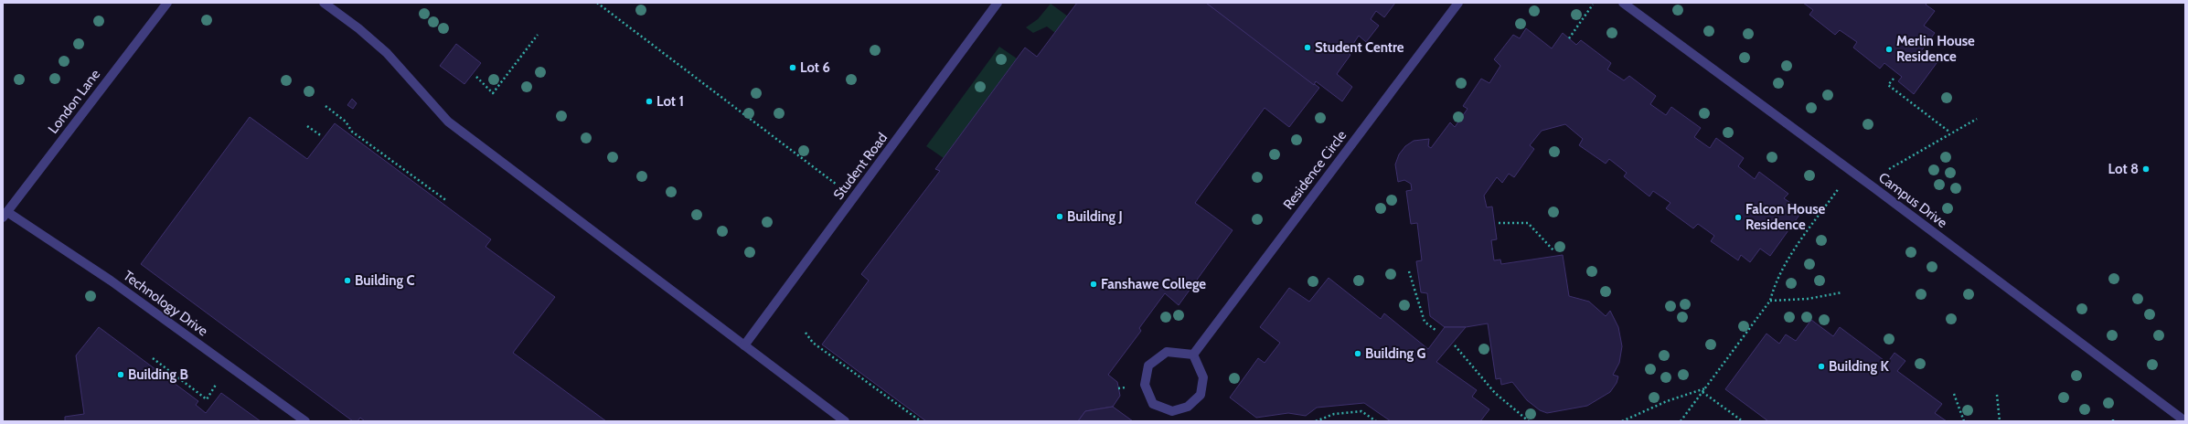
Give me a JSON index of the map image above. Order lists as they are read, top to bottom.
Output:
{
  "streets": {
    "lane": [
      "London Lane",
      "Student Road",
      "Residence Circle",
      "Campus Drive",
      "Technology Drive"
    ]
  },
  "crossings": [
    ["London Lane", "Technology Drive"]
  ],
  "places": [
    "Student Centre",
    "Merlin House Residence",
    "Lot 6",
    "Lot 1",
    "Lot 8",
    "Building J",
    "Falcon House Residence",
    "Building C",
    "Fanshawe College",
    "Building G",
    "Building K",
    "Building B"
  ]
}
